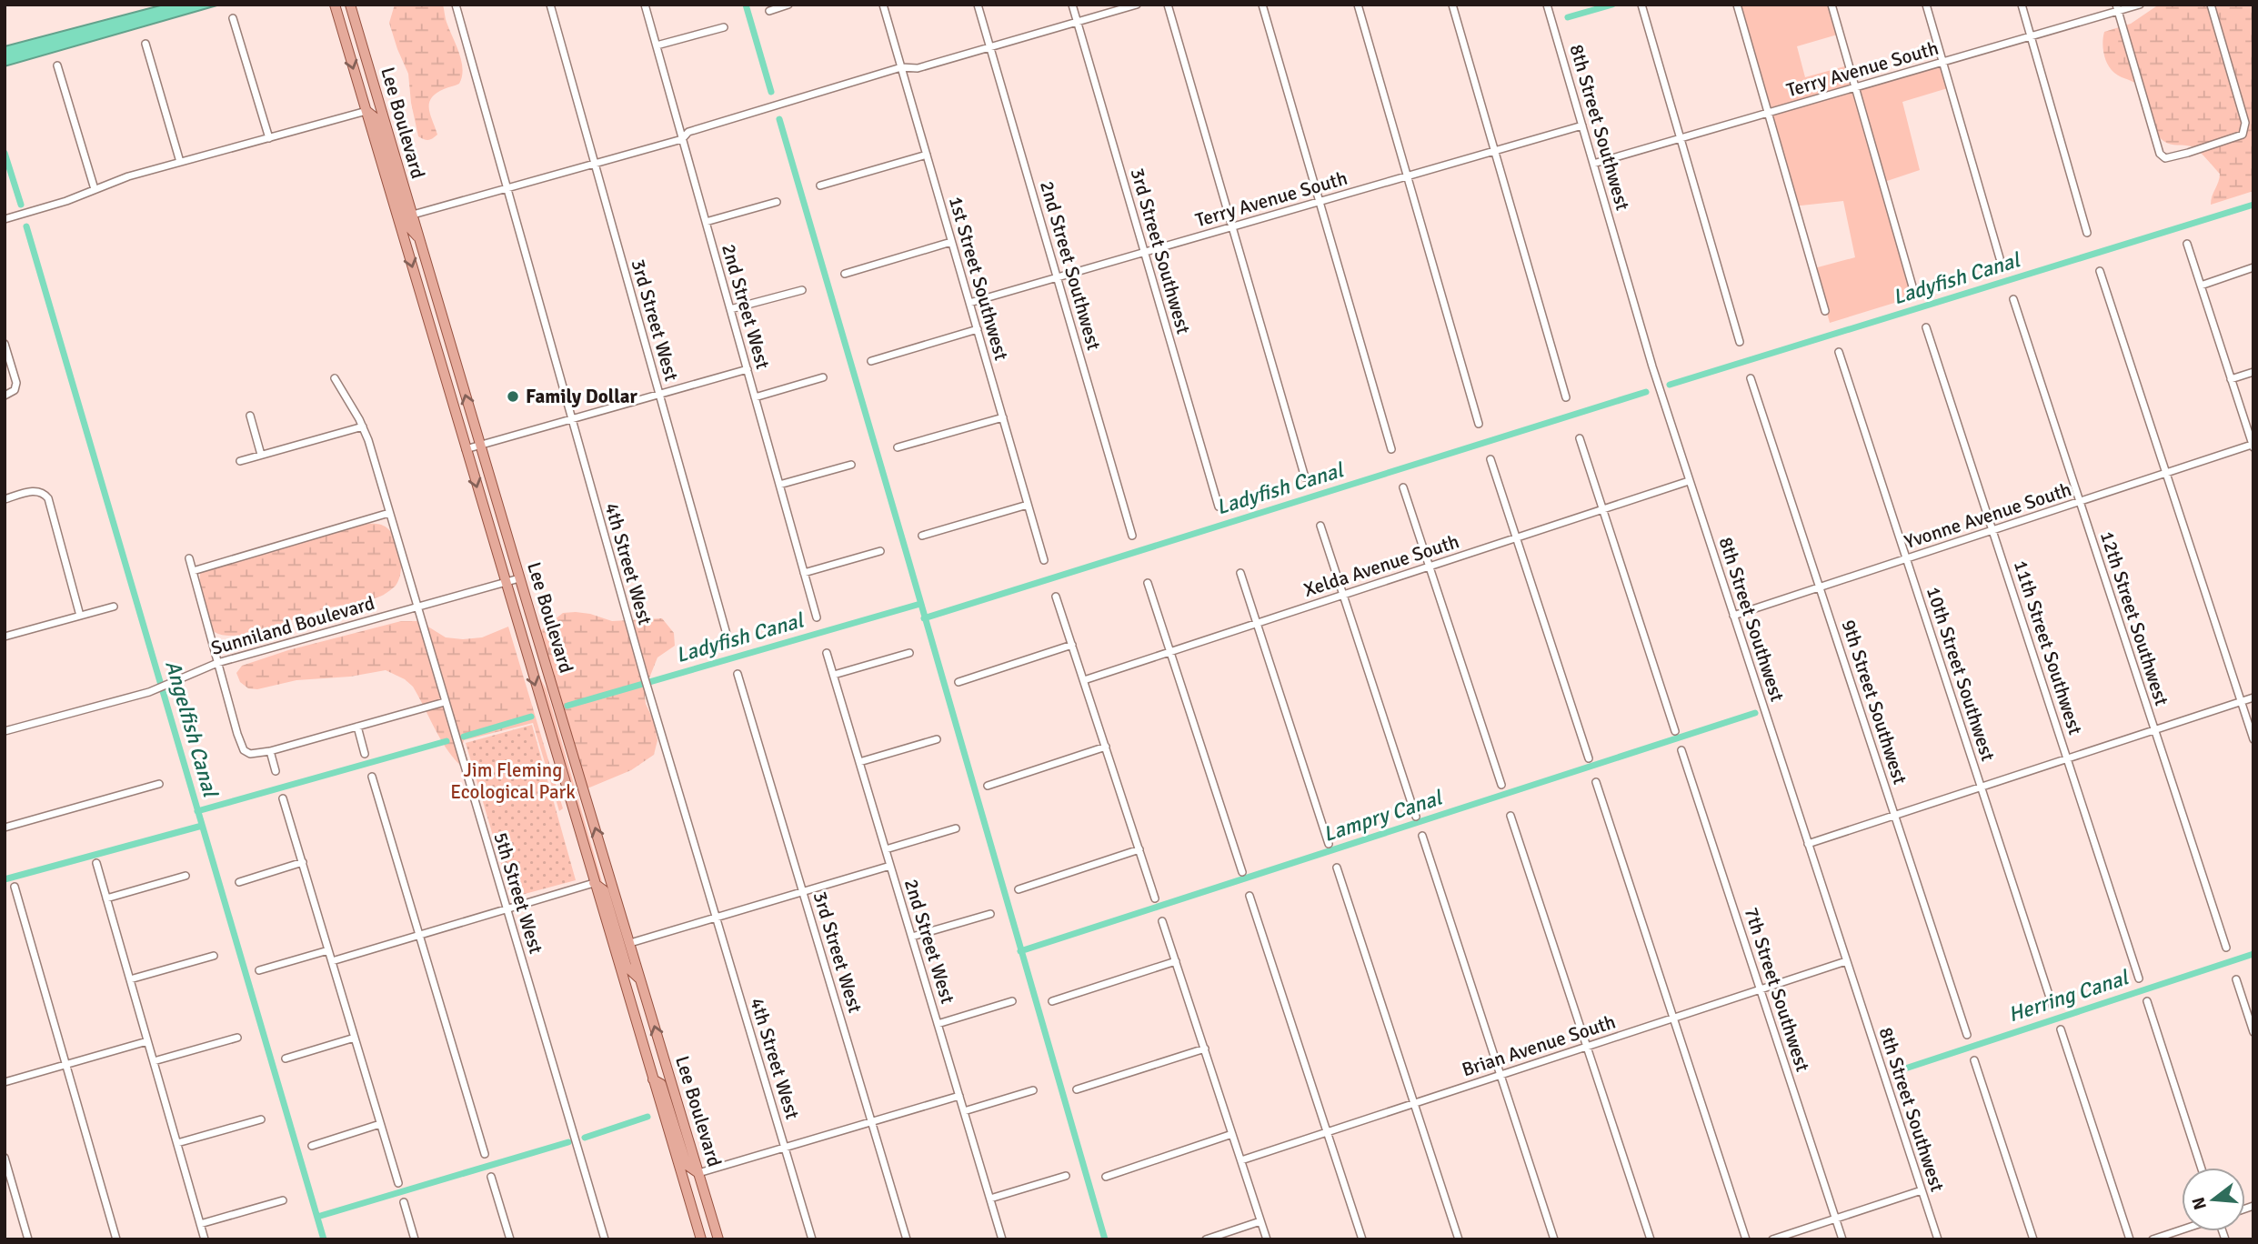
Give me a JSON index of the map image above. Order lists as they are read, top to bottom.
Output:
{
  "streets": {
    "main road": ["Lee Boulevard"],
    "street": [
      "Terry Avenue South",
      "8th Street Southwest",
      "3rd Street Southwest",
      "2nd Street Southwest",
      "1st Street Southwest",
      "2nd Street West",
      "3rd Street West",
      "Yvonne Avenue South",
      "4th Street West",
      "Xelda Avenue South",
      "12th Street Southwest",
      "Sunniland Boulevard",
      "11th Street Southwest",
      "10th Street Southwest",
      "9th Street Southwest",
      "5th Street West",
      "7th Street Southwest",
      "Brian Avenue South"
    ]
  },
  "crossings": [
    ["Terry Avenue South", "8th Street Southwest"],
    ["Terry Avenue South", "3rd Street Southwest"],
    ["Terry Avenue South", "2nd Street Southwest"],
    ["Terry Avenue South", "1st Street Southwest"],
    ["Lee Boulevard", "Sunniland Boulevard"],
    ["8th Street Southwest", "Yvonne Avenue South"],
    ["8th Street Southwest", "Xelda Avenue South"],
    ["8th Street Southwest", "Brian Avenue South"],
    ["Yvonne Avenue South", "12th Street Southwest"],
    ["Yvonne Avenue South", "11th Street Southwest"],
    ["Yvonne Avenue South", "10th Street Southwest"],
    ["Yvonne Avenue South", "9th Street Southwest"],
    ["Sunniland Boulevard", "5th Street West"],
    ["7th Street Southwest", "Brian Avenue South"]
  ],
  "water": [
    "Ladyfish Canal",
    "Angelfish Canal",
    "Lampry Canal",
    "Herring Canal"
  ],
  "parks": ["Jim Fleming Ecological Park"],
  "places": ["Family Dollar"],
  "north": "left"
}
